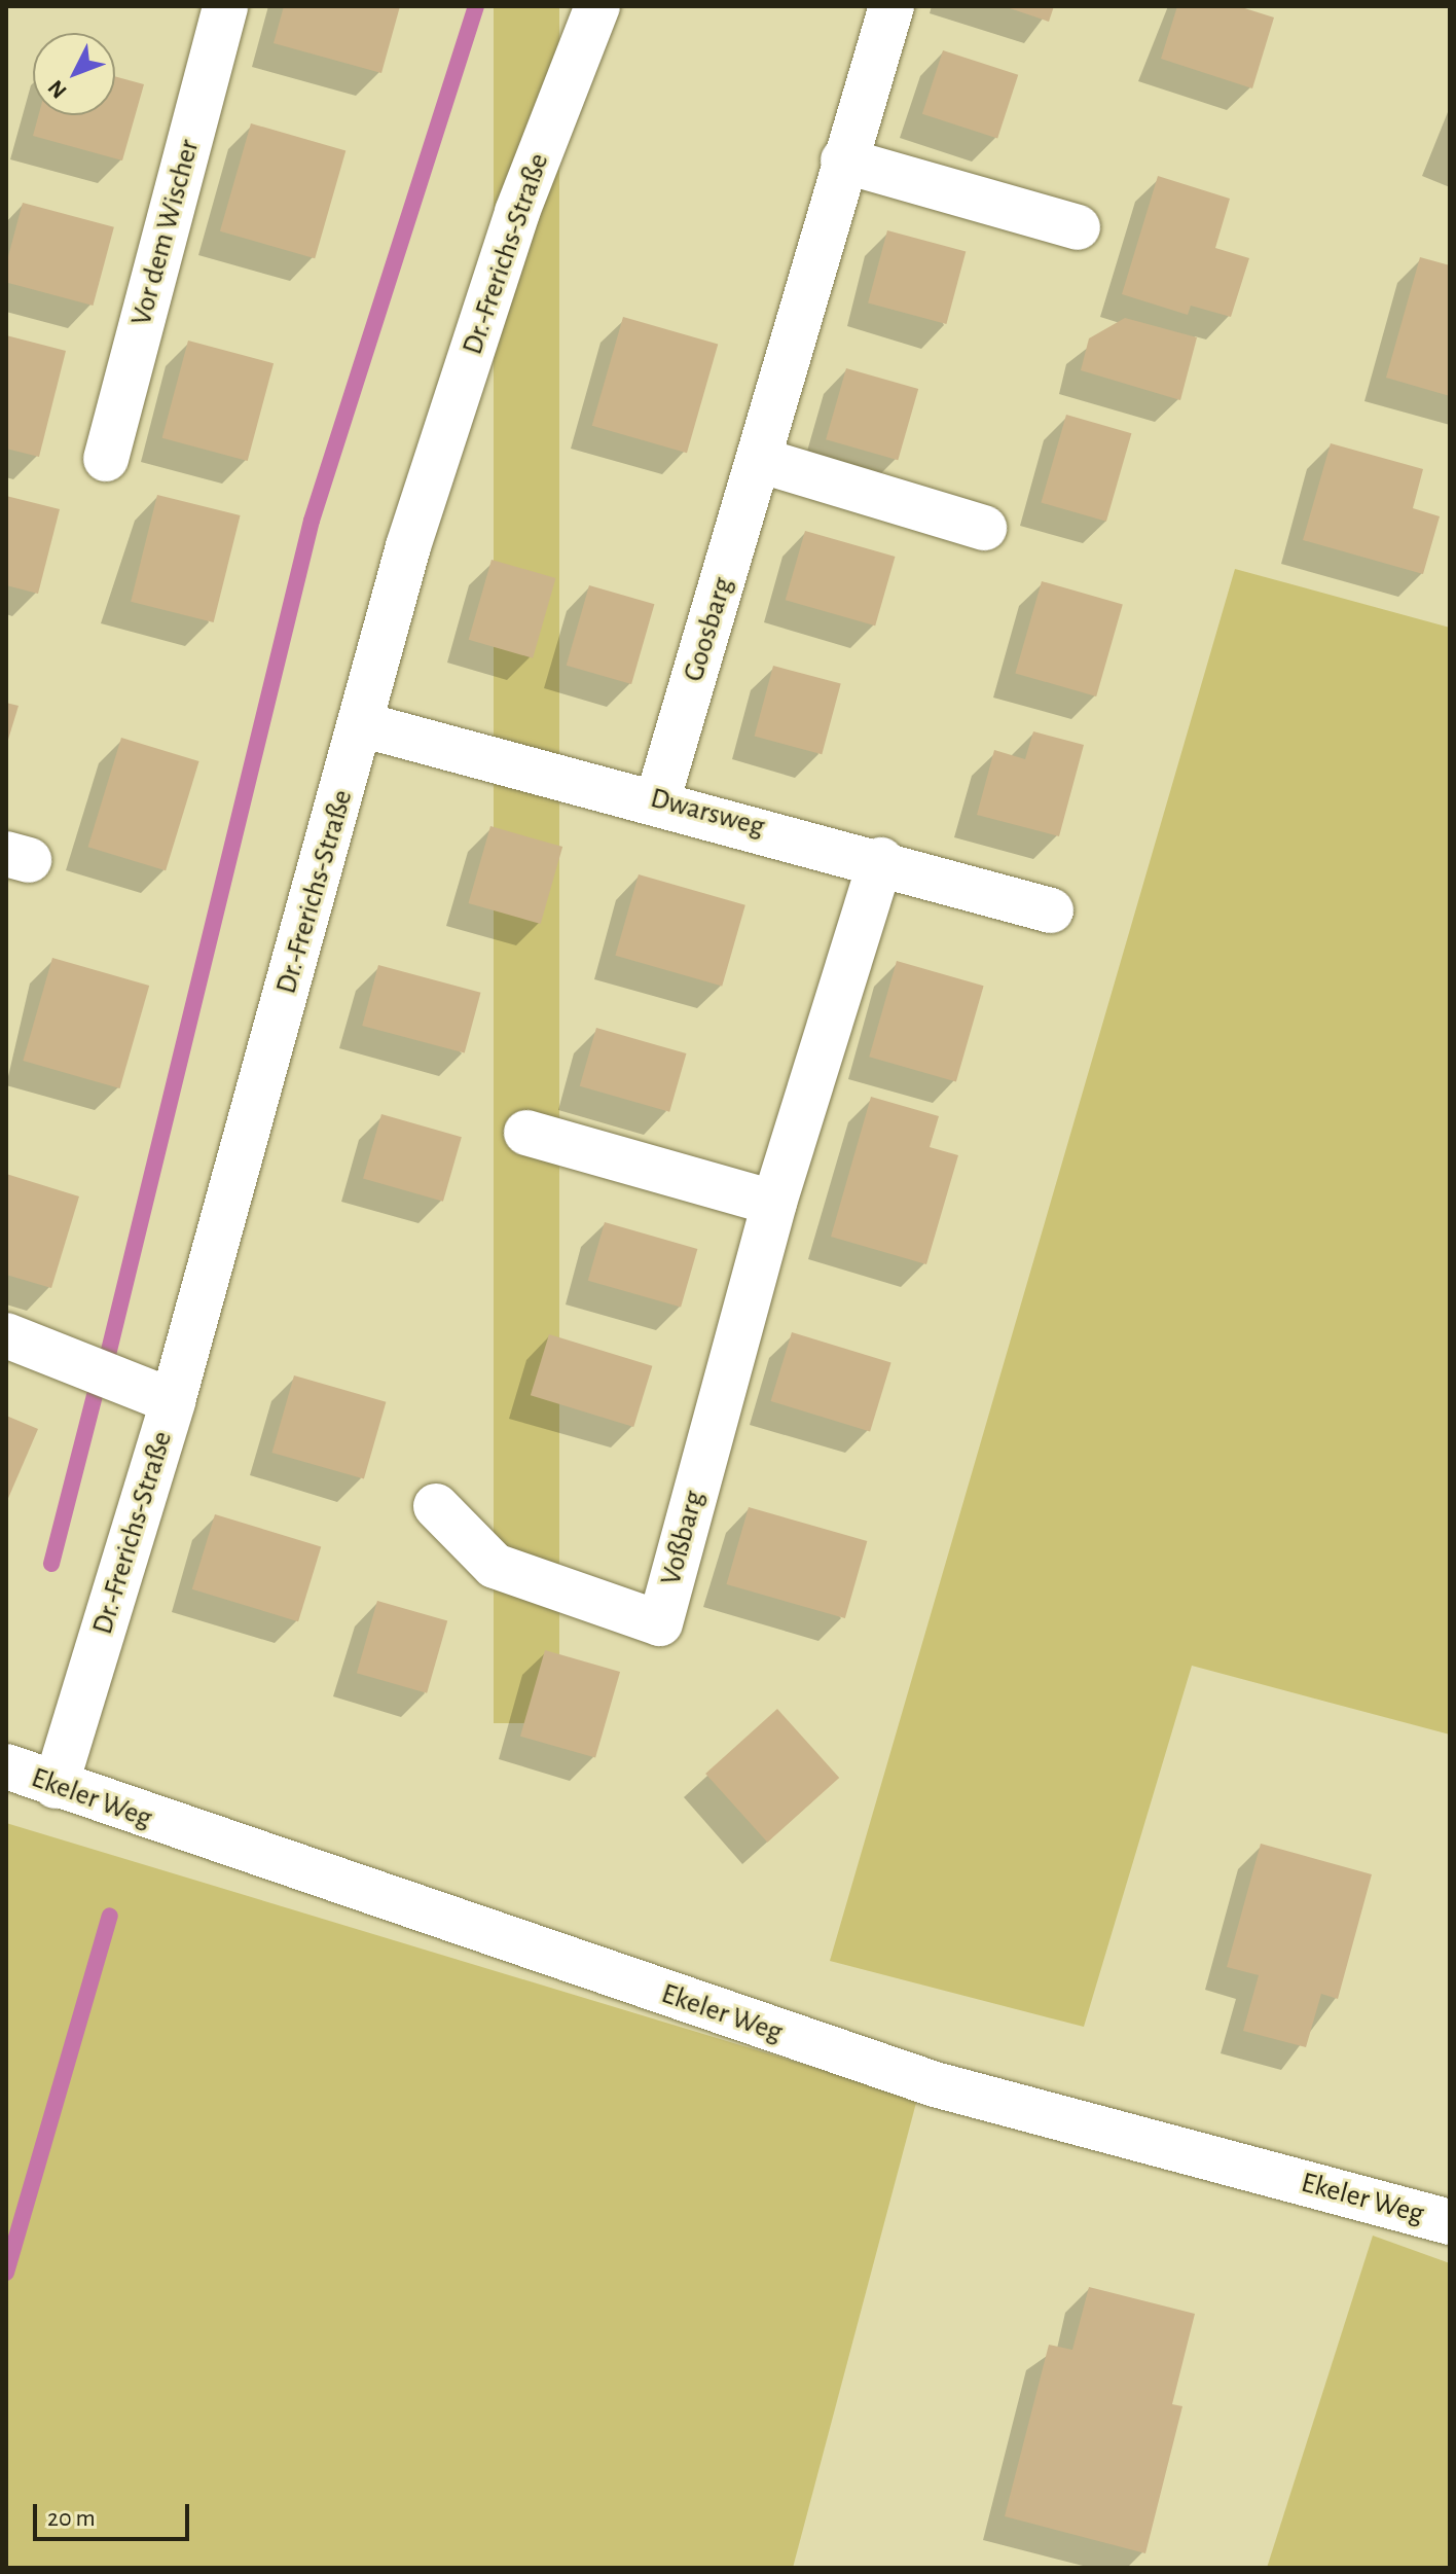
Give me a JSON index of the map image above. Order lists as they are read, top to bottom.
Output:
{
  "streets": {
    "street": [
      "Vor dem Wischer",
      "Dr.-Frerichs-Straße",
      "Goosbarg",
      "Dwarsweg",
      "Voßbarg",
      "Ekeler Weg"
    ]
  },
  "crossings": [
    ["Dr.-Frerichs-Straße", "Dwarsweg"],
    ["Dr.-Frerichs-Straße", "Ekeler Weg"],
    ["Goosbarg", "Dwarsweg"],
    ["Dwarsweg", "Voßbarg"]
  ],
  "scale_bar": "20 m",
  "north": "bottom left"
}
